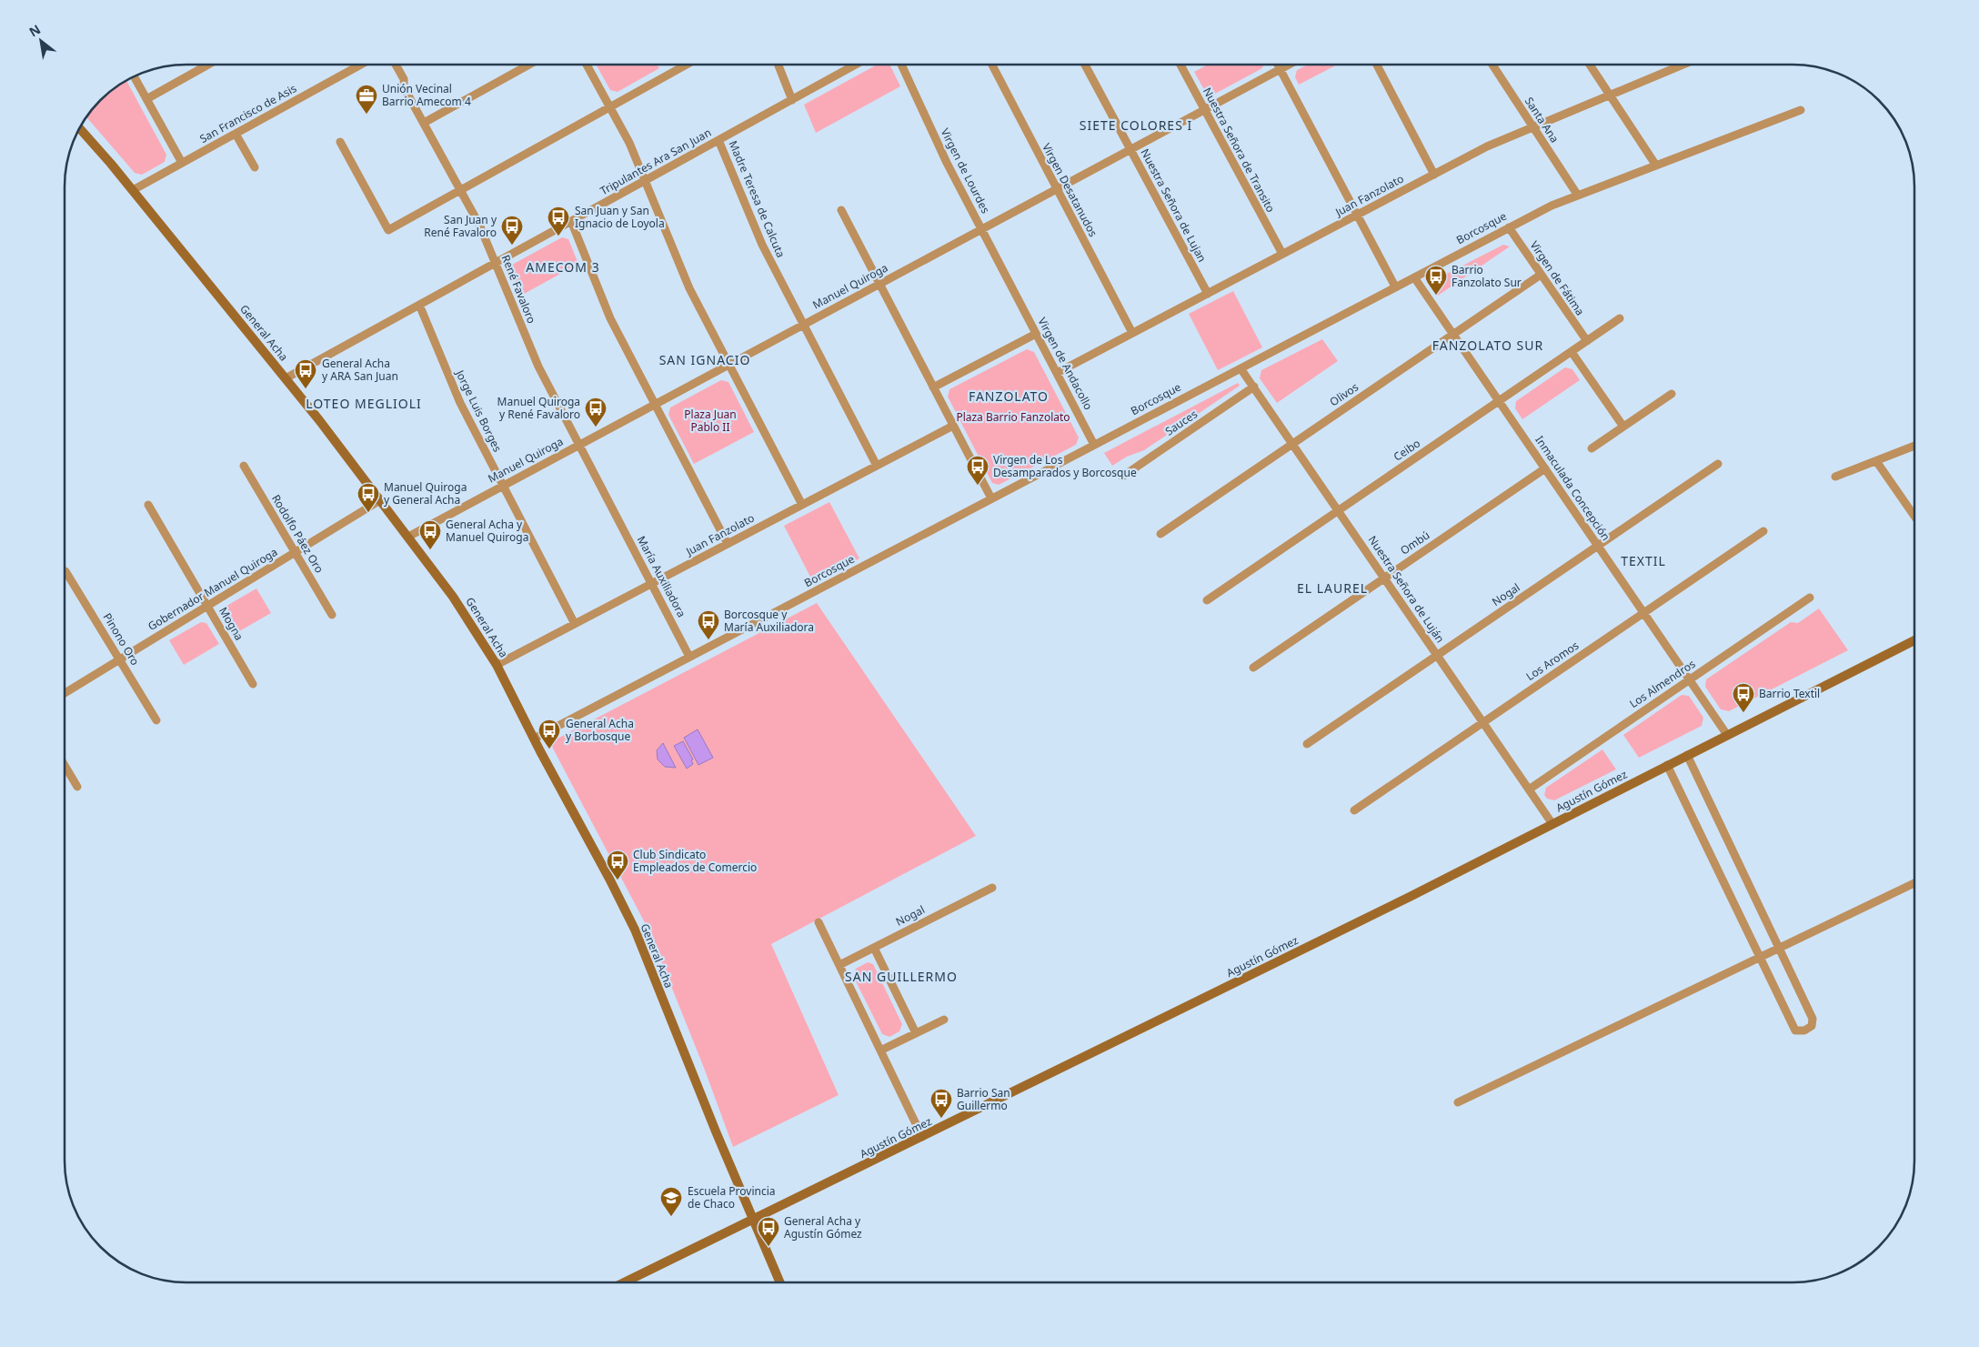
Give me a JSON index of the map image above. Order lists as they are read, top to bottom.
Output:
{
  "streets": {
    "main road": ["General Acha", "Agustín Gómez"],
    "street": [
      "San Francisco de Asis",
      "Santa Ana",
      "Nuestra Señora de Transito",
      "Tripulantes Ara San Juan",
      "Virgen de Lourdes",
      "Virgen Desatanudos",
      "Juan Fanzolato",
      "Madre Teresa de Calcuta",
      "Nuestra Señora de Lujan",
      "Borcosque",
      "Virgen de Fátima",
      "Manuel Quiroga",
      "René Favaloro",
      "Virgen de Andacollo",
      "Olivos",
      "Jorge Luis Borges",
      "Sauces",
      "Ceibo",
      "Inmaculada Concepción",
      "Rodolfo Páez Oro",
      "Ombú",
      "María Auxiliadora",
      "Gobernador Manuel Quiroga",
      "Nuestra Señora de Luján",
      "Nogal",
      "Mogna",
      "Pinono Oro",
      "Los Aromos",
      "Los Almendros"
    ]
  },
  "crossings": [
    ["San Francisco de Asis", "General Acha"],
    ["Santa Ana", "Juan Fanzolato"],
    ["Santa Ana", "Borcosque"],
    ["Nuestra Señora de Transito", "Juan Fanzolato"],
    ["Nuestra Señora de Transito", "Manuel Quiroga"],
    ["Tripulantes Ara San Juan", "Madre Teresa de Calcuta"],
    ["Tripulantes Ara San Juan", "René Favaloro"],
    ["Tripulantes Ara San Juan", "General Acha"],
    ["Tripulantes Ara San Juan", "Jorge Luis Borges"],
    ["Virgen de Lourdes", "Manuel Quiroga"],
    ["Virgen de Lourdes", "Virgen de Andacollo"],
    ["Virgen Desatanudos", "Juan Fanzolato"],
    ["Virgen Desatanudos", "Manuel Quiroga"],
    ["Juan Fanzolato", "Madre Teresa de Calcuta"],
    ["Juan Fanzolato", "Nuestra Señora de Lujan"],
    ["Juan Fanzolato", "General Acha"],
    ["Juan Fanzolato", "Virgen de Andacollo"],
    ["Juan Fanzolato", "Jorge Luis Borges"],
    ["Juan Fanzolato", "María Auxiliadora"],
    ["Madre Teresa de Calcuta", "Manuel Quiroga"],
    ["Nuestra Señora de Lujan", "Manuel Quiroga"],
    ["Borcosque", "Virgen de Fátima"],
    ["Borcosque", "General Acha"],
    ["Borcosque", "Virgen de Andacollo"],
    ["Borcosque", "Inmaculada Concepción"],
    ["Borcosque", "María Auxiliadora"],
    ["Borcosque", "Nuestra Señora de Luján"],
    ["Virgen de Fátima", "Olivos"],
    ["Virgen de Fátima", "Ceibo"],
    ["Manuel Quiroga", "René Favaloro"],
    ["Manuel Quiroga", "General Acha"],
    ["Manuel Quiroga", "Jorge Luis Borges"],
    ["René Favaloro", "María Auxiliadora"],
    ["General Acha", "Gobernador Manuel Quiroga"],
    ["General Acha", "Agustín Gómez"],
    ["Olivos", "Inmaculada Concepción"],
    ["Olivos", "Nuestra Señora de Luján"],
    ["Sauces", "Nuestra Señora de Luján"],
    ["Ceibo", "Inmaculada Concepción"],
    ["Ceibo", "Nuestra Señora de Luján"],
    ["Inmaculada Concepción", "Ombú"],
    ["Inmaculada Concepción", "Nogal"],
    ["Inmaculada Concepción", "Los Aromos"],
    ["Inmaculada Concepción", "Los Almendros"],
    ["Inmaculada Concepción", "Agustín Gómez"],
    ["Rodolfo Páez Oro", "Gobernador Manuel Quiroga"],
    ["Ombú", "Nuestra Señora de Luján"],
    ["Gobernador Manuel Quiroga", "Mogna"],
    ["Gobernador Manuel Quiroga", "Pinono Oro"],
    ["Nuestra Señora de Luján", "Nogal"],
    ["Nuestra Señora de Luján", "Los Aromos"],
    ["Nuestra Señora de Luján", "Los Almendros"],
    ["Nuestra Señora de Luján", "Agustín Gómez"]
  ],
  "districts": [
    "SIETE COLORES I",
    "AMECOM 3",
    "FANZOLATO SUR",
    "SAN IGNACIO",
    "FANZOLATO",
    "LOTEO MEGLIOLI",
    "TEXTIL",
    "EL LAUREL",
    "SAN GUILLERMO"
  ],
  "parks": ["Plaza Juan Pablo II", "Plaza Barrio Fanzolato"],
  "places": {
    "office": ["Unión Vecinal Barrio Amecom 4"],
    "bus stop": [
      "San Juan y San Ignacio de Loyola",
      "San Juan y René Favaloro",
      "Barrio Fanzolato Sur",
      "General Acha y ARA San Juan",
      "Manuel Quiroga y René Favaloro",
      "Virgen de Los Desamparados y Borcosque",
      "Manuel Quiroga y General Acha",
      "General Acha y Manuel Quiroga",
      "Borcosque y María Auxiliadora",
      "Barrio Textil",
      "General Acha y Borbosque",
      "Club Sindicato Empleados de Comercio",
      "Barrio San Guillermo",
      "General Acha y Agustín Gómez"
    ],
    "school or university": ["Escuela Provincia de Chaco"]
  },
  "north": "top left"
}
